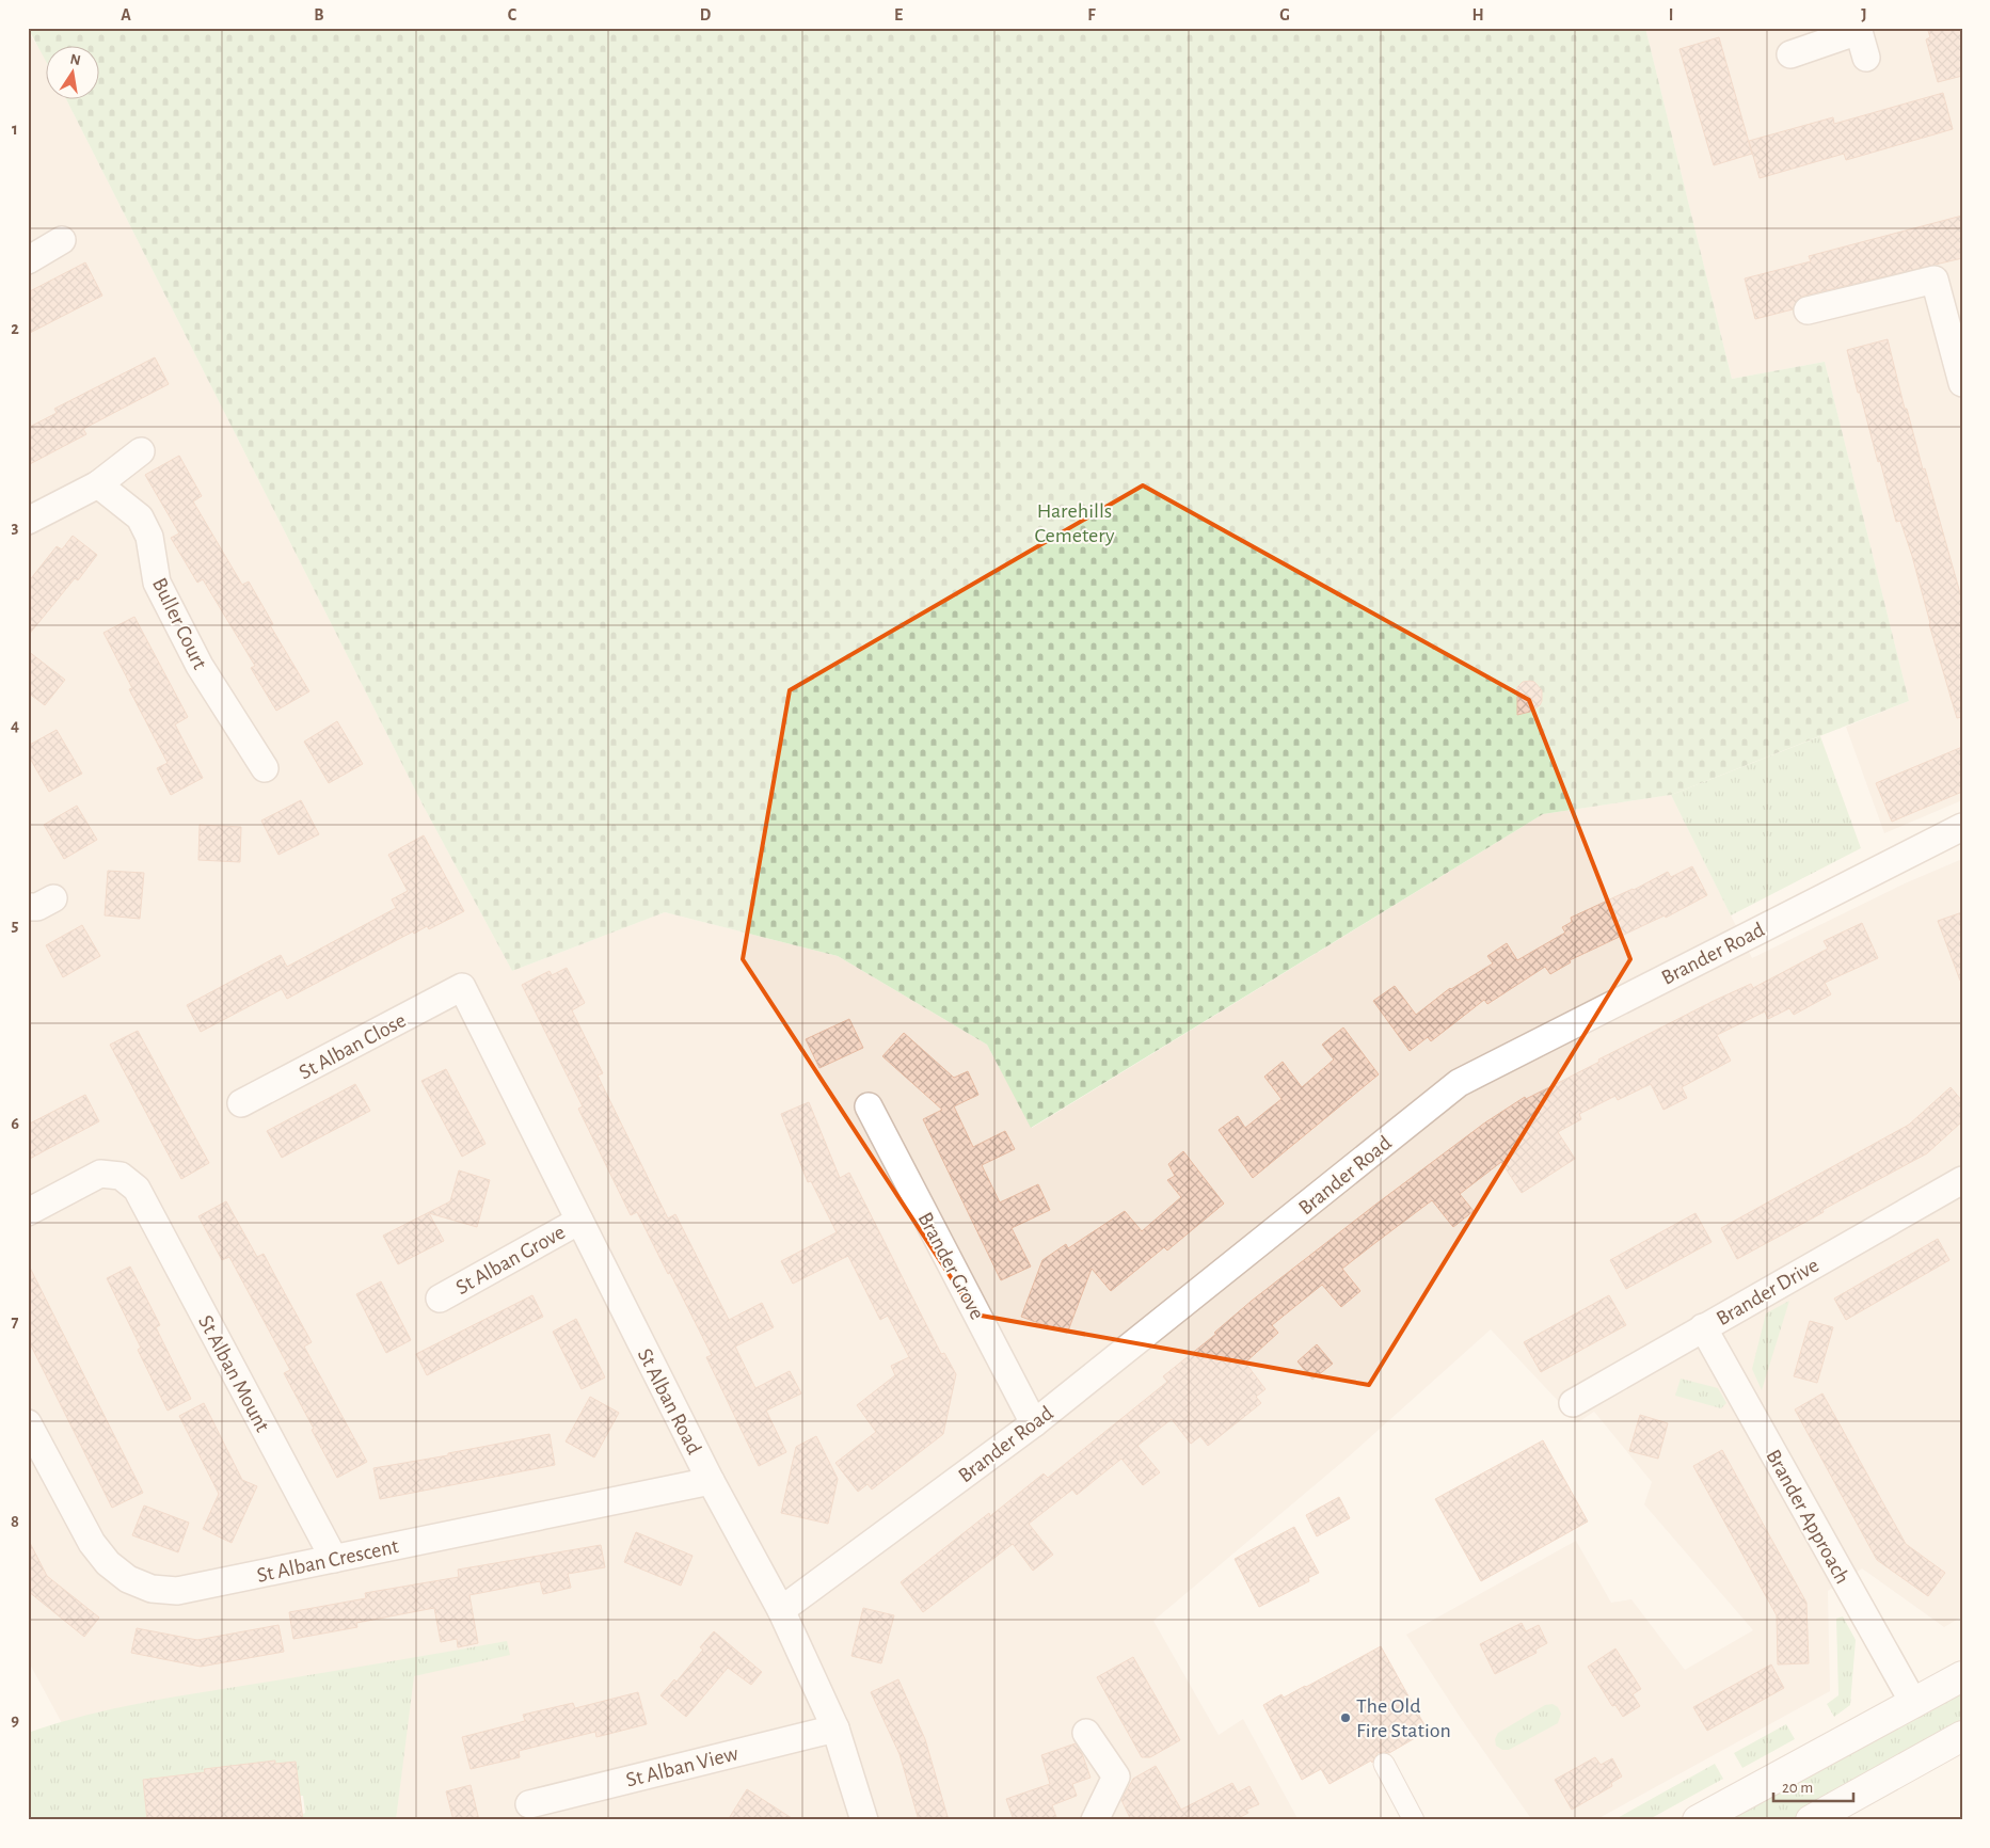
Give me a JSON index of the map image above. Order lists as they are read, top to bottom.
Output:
{
  "streets": {
    "street": [
      "Buller Court",
      "Brander Road",
      "St Alban Close",
      "St Alban Grove",
      "Brander Grove",
      "Brander Drive",
      "St Alban Mount",
      "St Alban Road",
      "Brander Approach",
      "St Alban Crescent",
      "St Alban View"
    ]
  },
  "crossings": [
    ["Brander Road", "Brander Grove"],
    ["Brander Road", "St Alban Road"],
    ["St Alban Close", "St Alban Road"],
    ["St Alban Grove", "St Alban Road"],
    ["Brander Drive", "Brander Approach"],
    ["St Alban Mount", "St Alban Crescent"],
    ["St Alban Road", "St Alban Crescent"],
    ["St Alban Road", "St Alban View"]
  ],
  "parks": ["Harehills Cemetery"],
  "places": ["The Old Fire Station"],
  "scale_bar": "20 m",
  "north": "top",
  "grid": {
    "columns": [
      "A",
      "B",
      "C",
      "D",
      "E",
      "F",
      "G",
      "H",
      "I",
      "J"
    ],
    "rows": [
      "1",
      "2",
      "3",
      "4",
      "5",
      "6",
      "7",
      "8",
      "9"
    ]
  }
}
